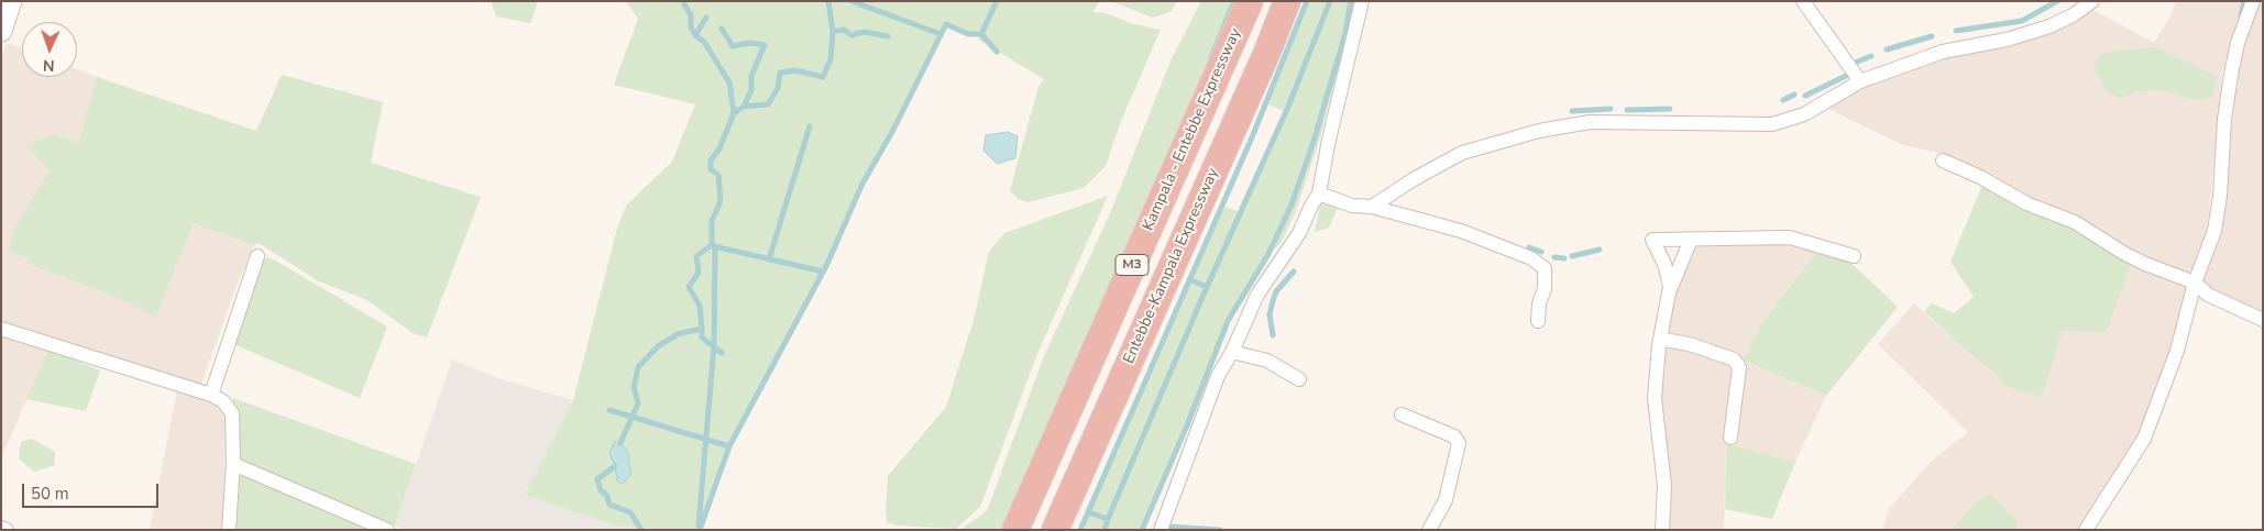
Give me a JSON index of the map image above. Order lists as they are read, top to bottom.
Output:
{
  "streets": {
    "highway": ["Kampala - Entebbe Expressway", "M3", "Entebbe-Kampala Expressway"]
  },
  "scale_bar": "50 m",
  "north": "bottom"
}
